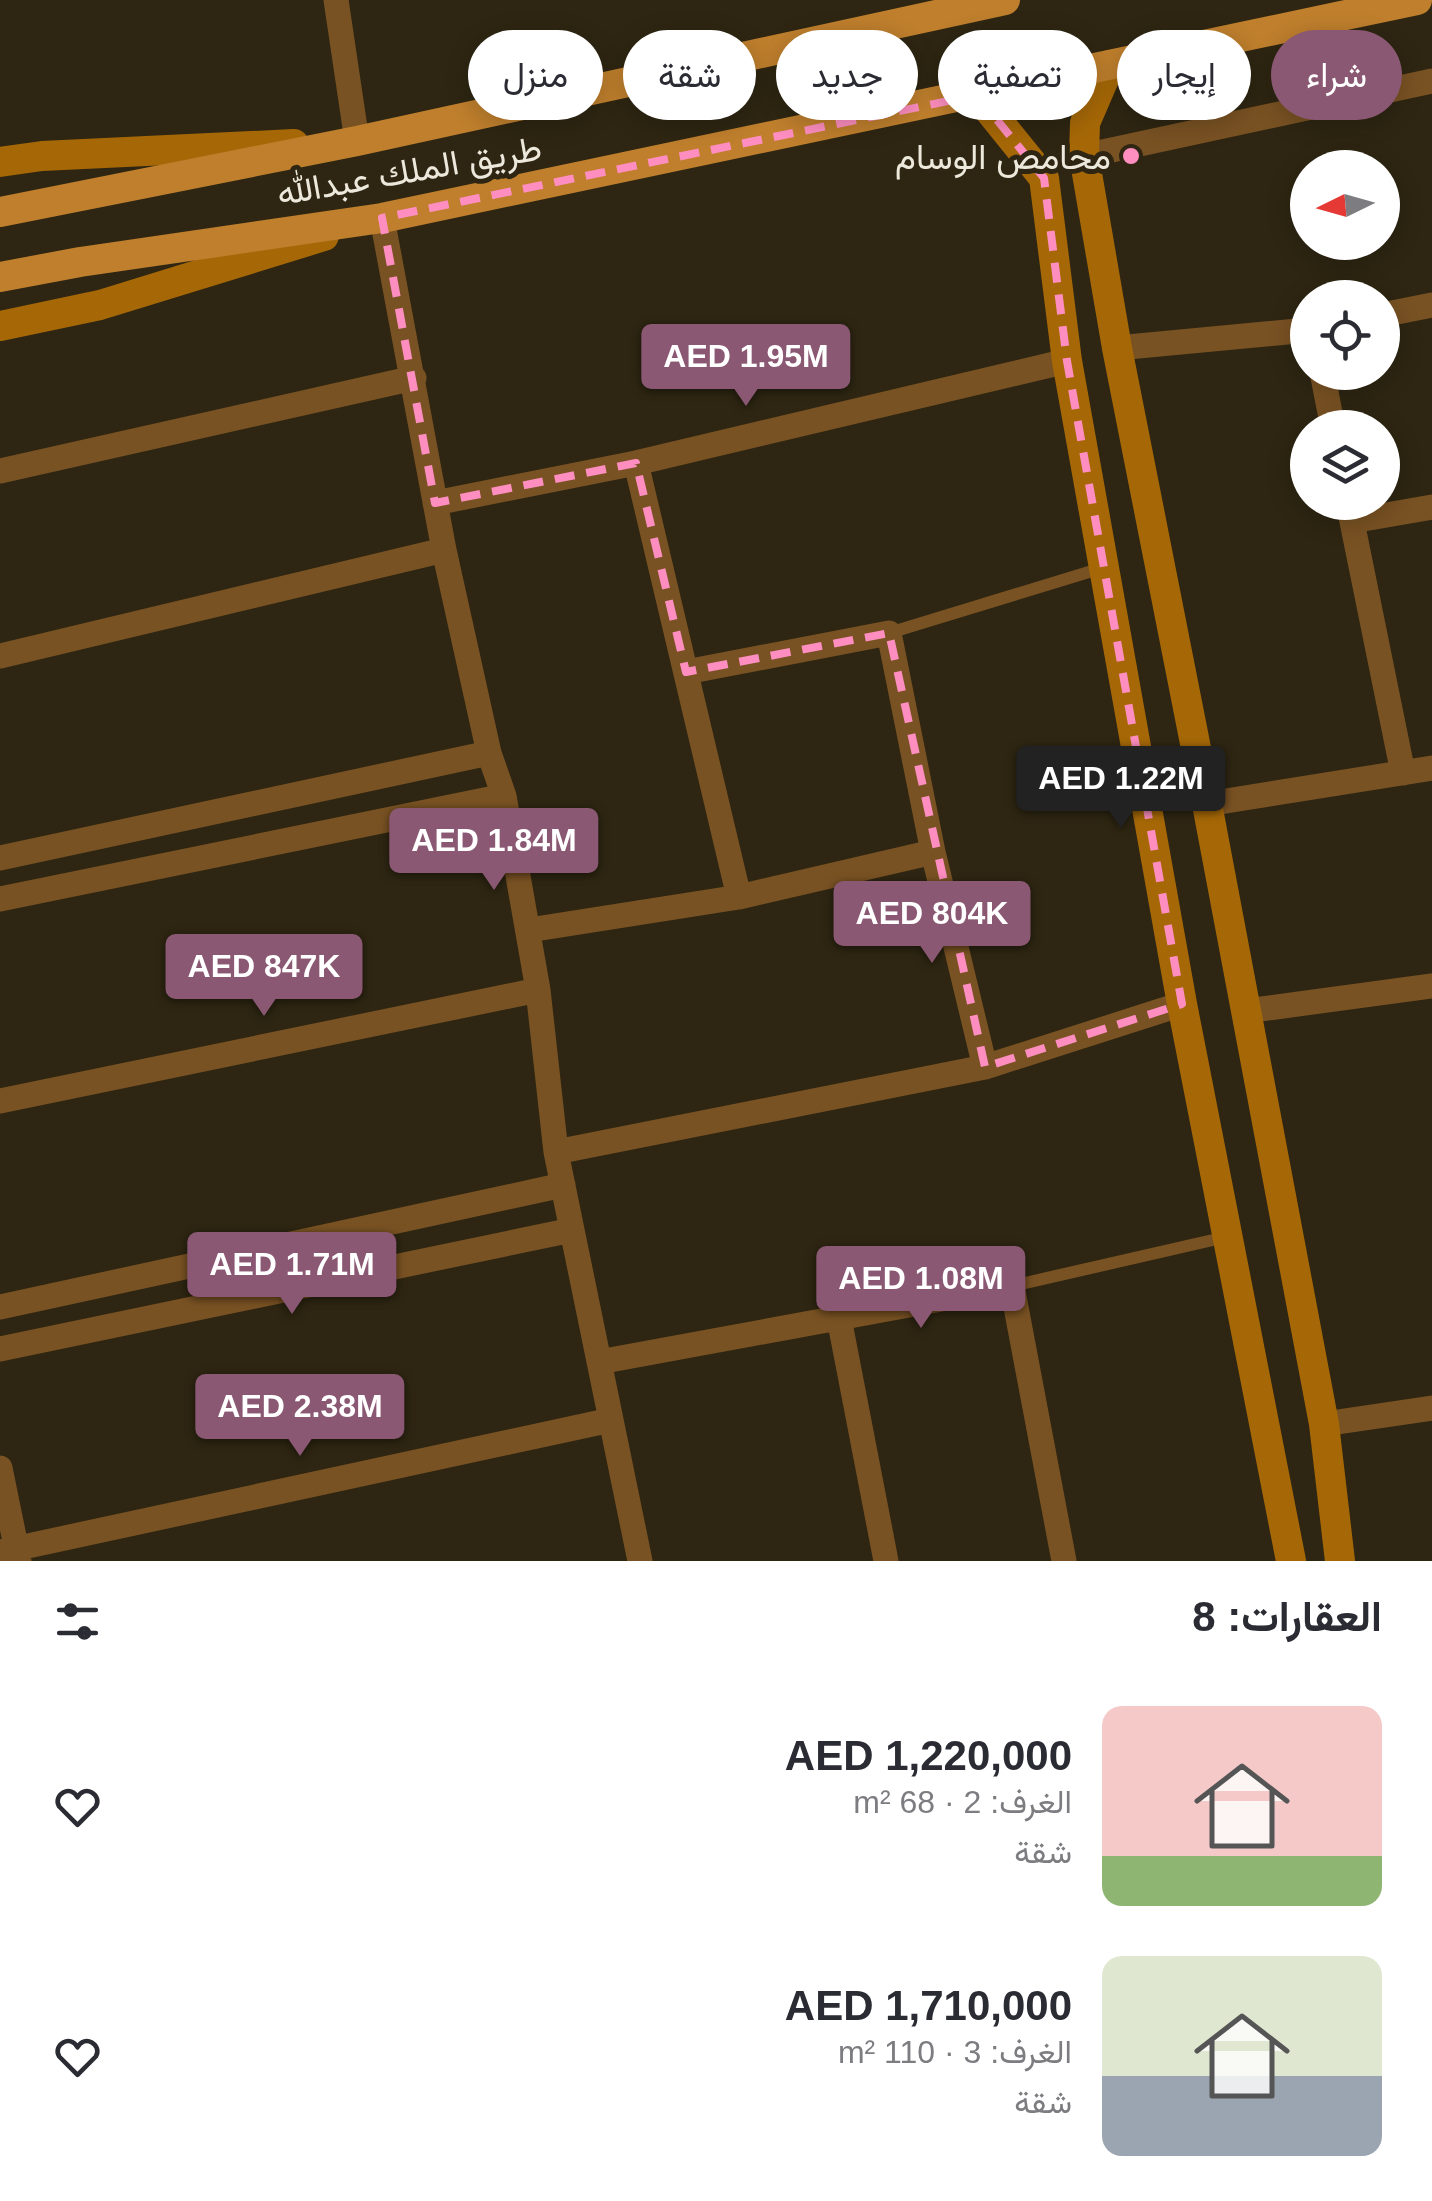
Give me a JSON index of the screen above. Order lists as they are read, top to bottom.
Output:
{
  "streets": {
    "main road": ["طريق الملك عبدالله"]
  },
  "places": ["محامص الوسام"],
  "north": "left",
  "page": {
    "chip": [
      "شراء",
      "إيجار",
      "تصفية",
      "جديد",
      "شقة",
      "منزل"
    ],
    "price": [
      "AED 1.95M",
      "AED 1.22M",
      "AED 1.84M",
      "AED 804K",
      "AED 847K",
      "AED 1.71M",
      "AED 1.08M",
      "AED 2.38M"
    ],
    "heading": "العقارات: 8",
    "list": [
      {
        "name": "AED 1,220,000",
        "note": "الغرف: 2 · 68 m² · شقة"
      },
      {
        "name": "AED 1,710,000",
        "note": "الغرف: 3 · 110 m² · شقة"
      }
    ]
  }
}
